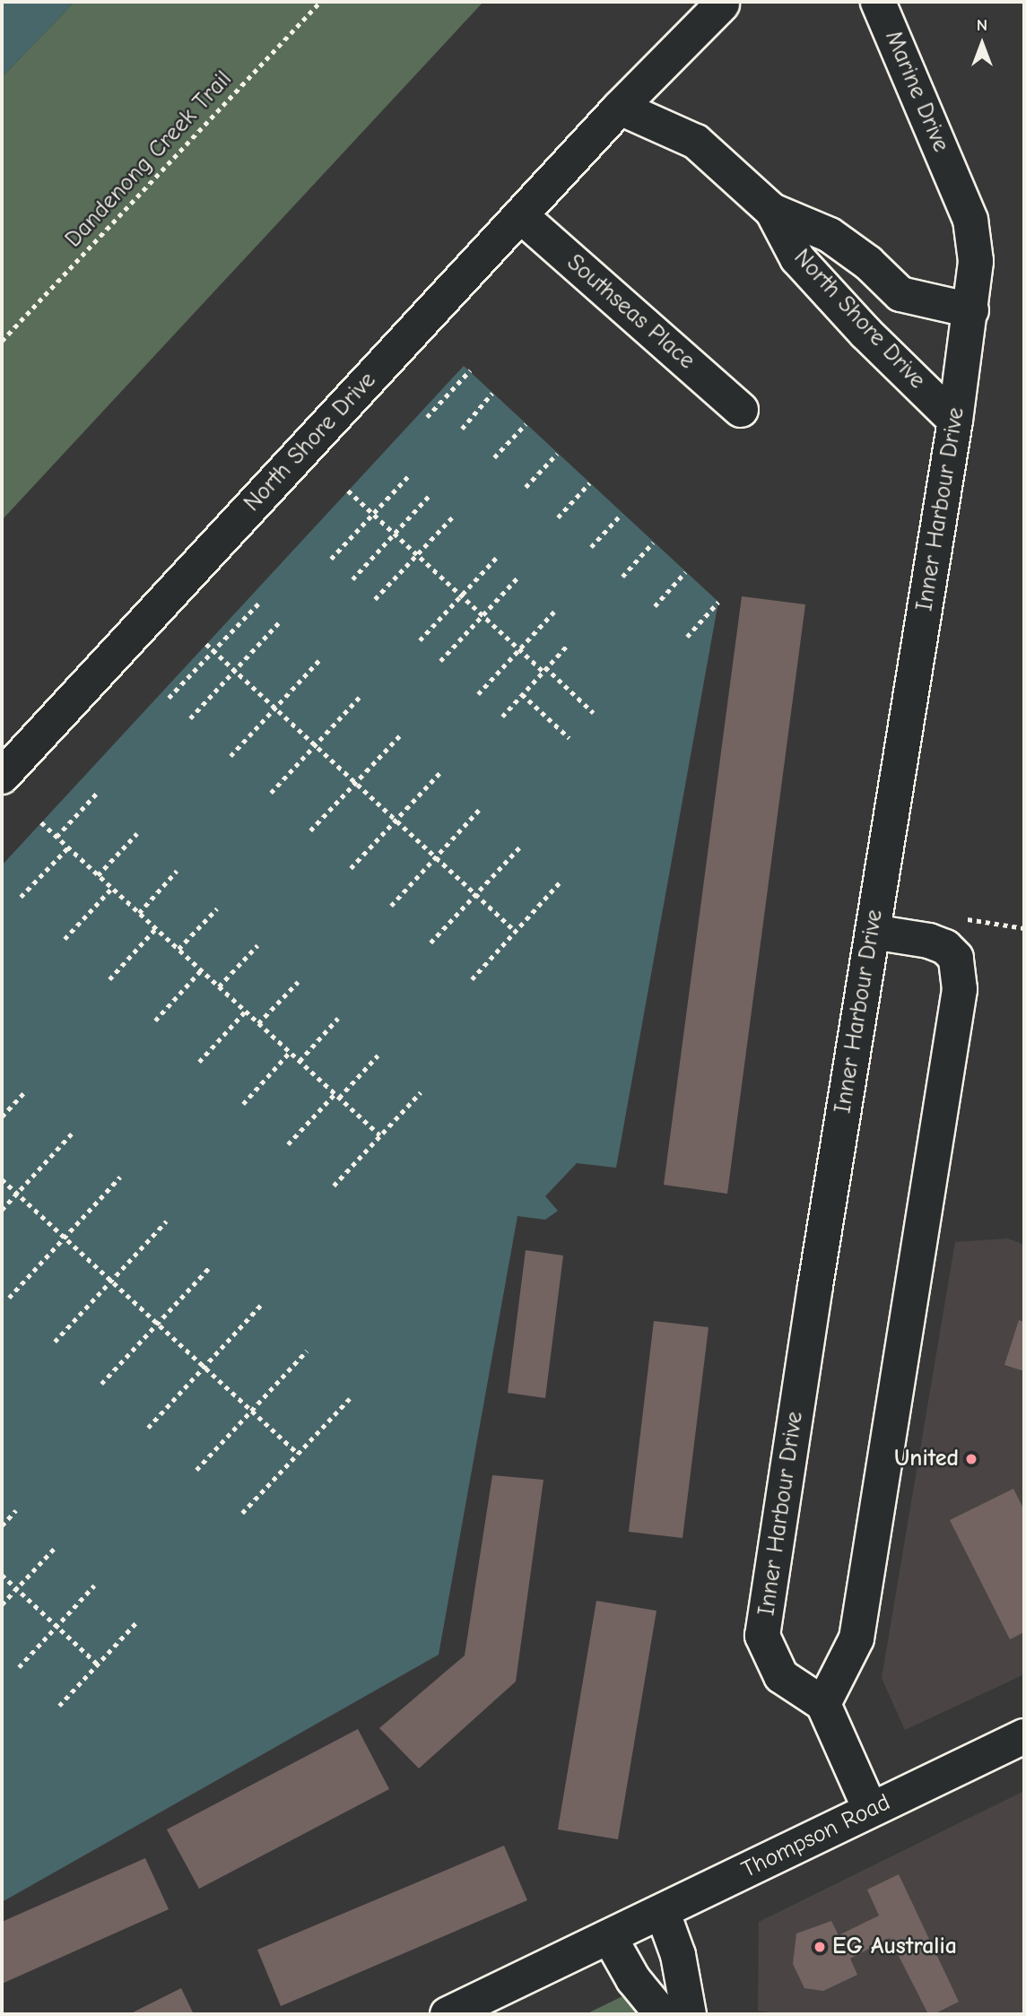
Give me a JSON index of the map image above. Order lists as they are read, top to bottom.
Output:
{
  "streets": {
    "street": [
      "Marine Drive",
      "Southseas Place",
      "North Shore Drive",
      "Inner Harbour Drive",
      "Thompson Road"
    ],
    "path": ["Dandenong Creek Trail"]
  },
  "crossings": [
    ["Marine Drive", "Inner Harbour Drive"],
    ["Southseas Place", "North Shore Drive"],
    ["North Shore Drive", "Inner Harbour Drive"]
  ],
  "places": ["United", "EG Australia"],
  "north": "top"
}
